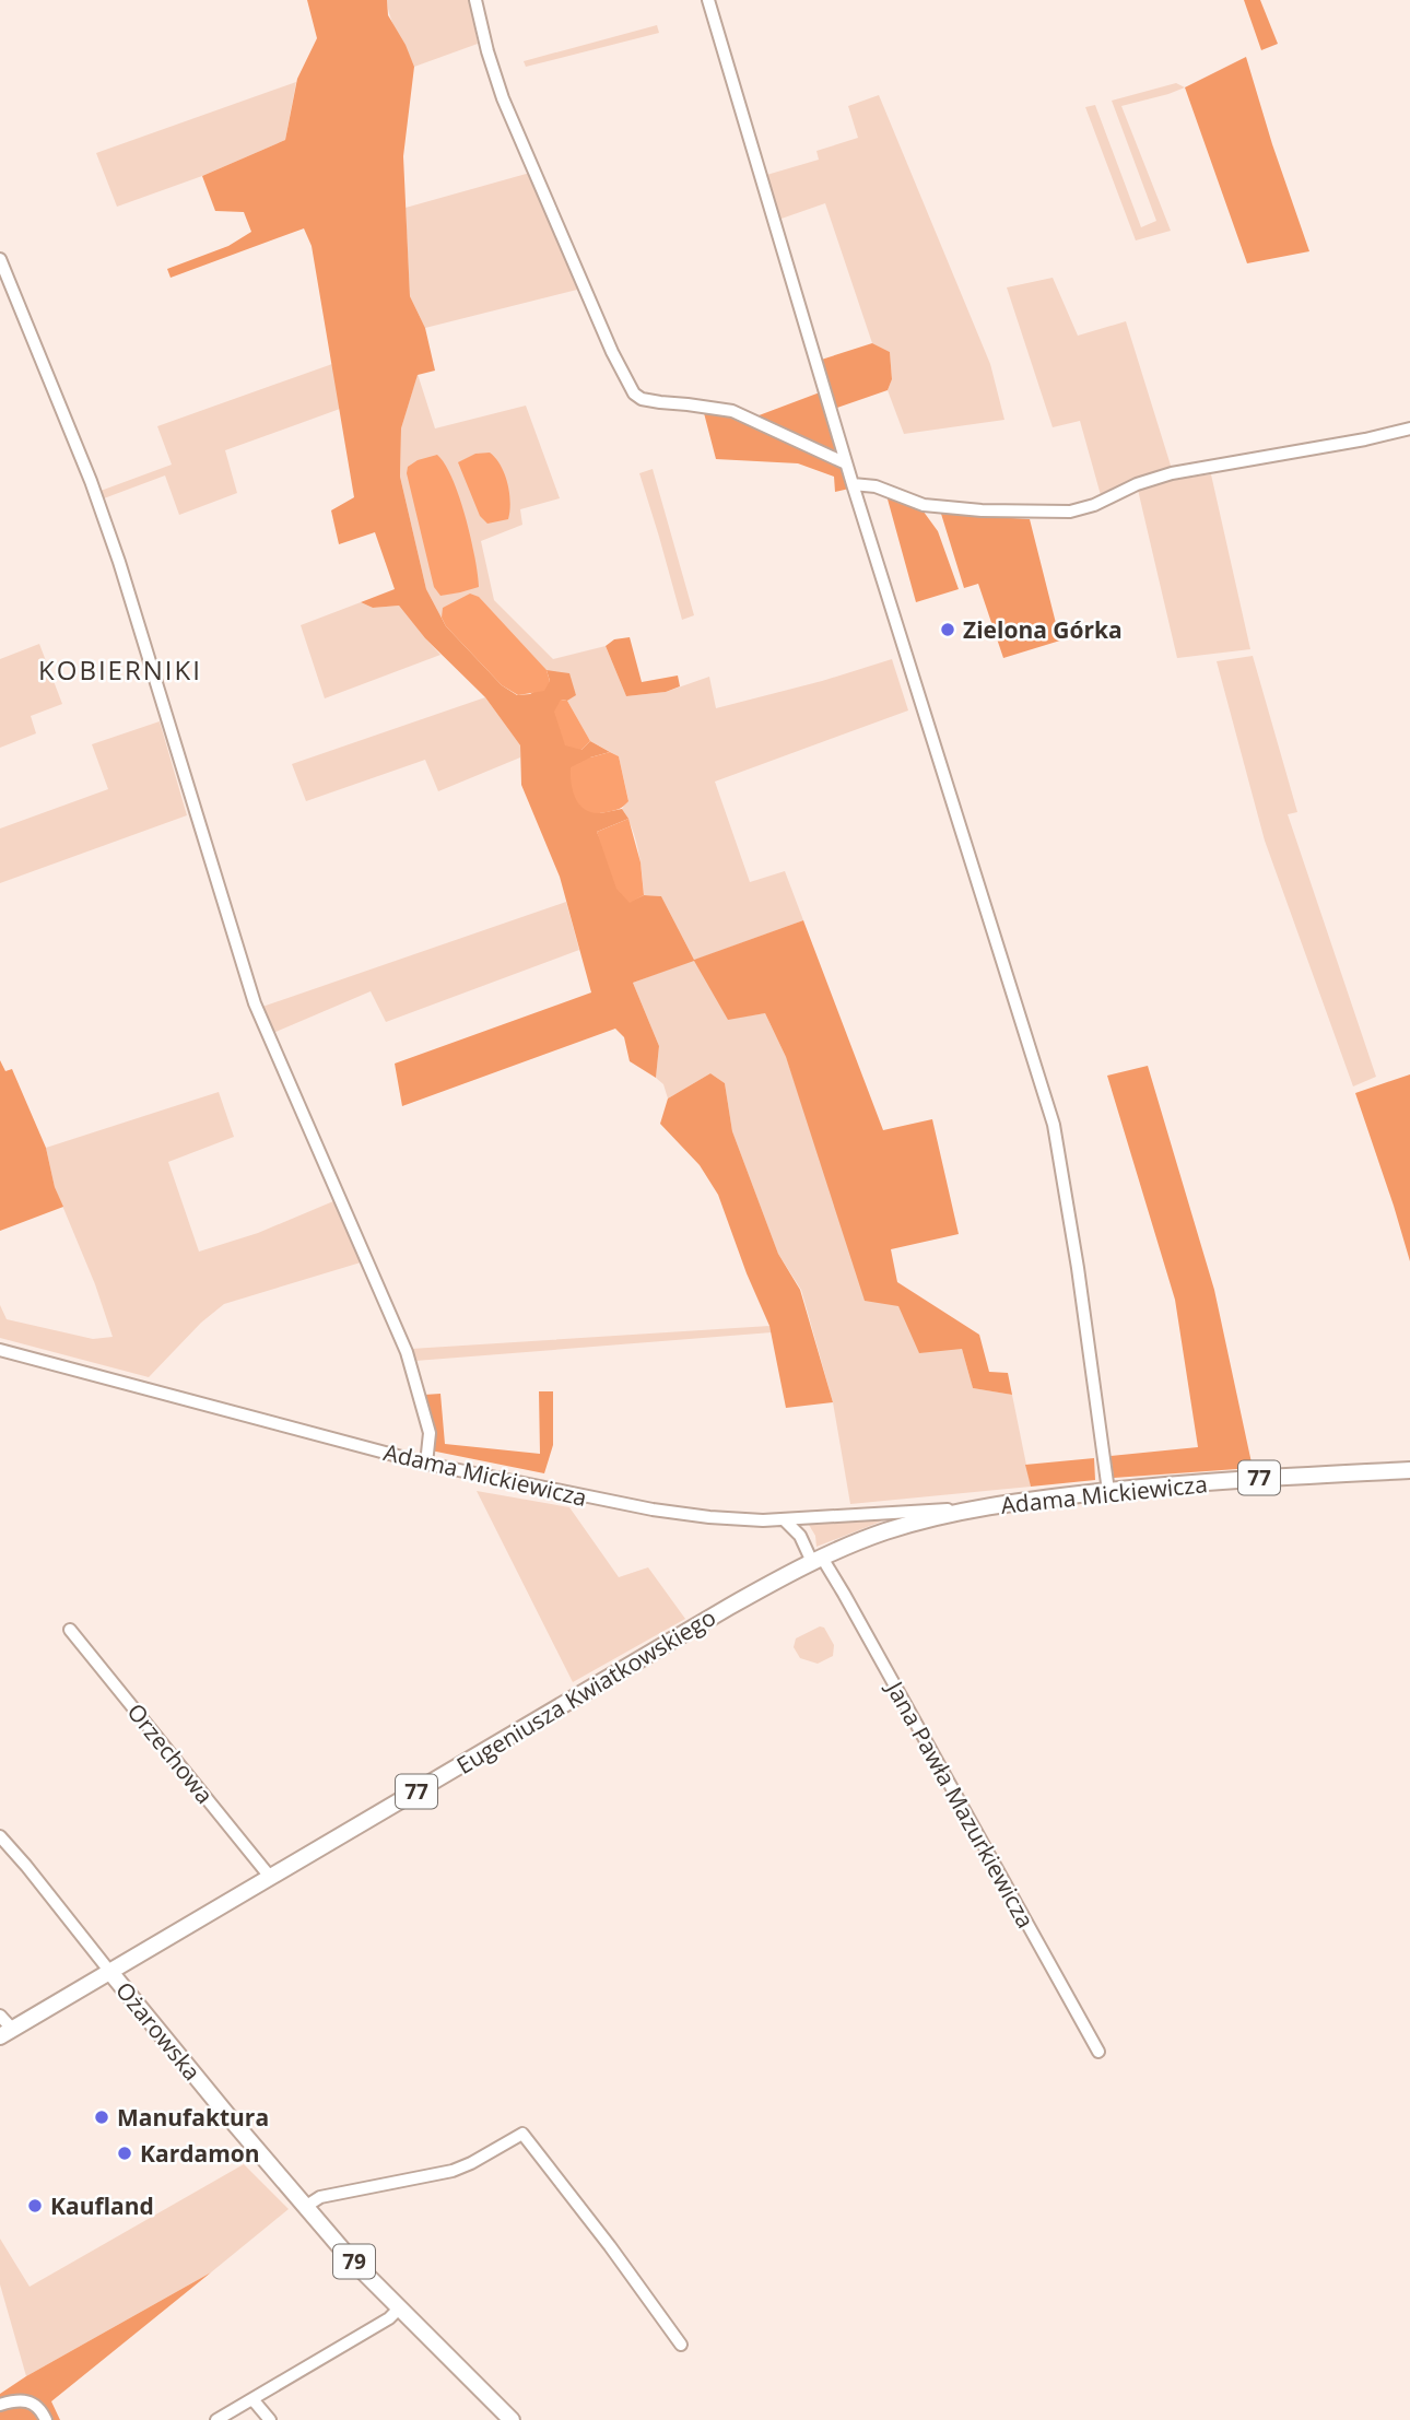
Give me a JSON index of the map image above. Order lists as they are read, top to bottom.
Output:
{
  "streets": {
    "main road": [
      "Adama Mickiewicza",
      "77",
      "Eugeniusza Kwiatkowskiego",
      "Ożarowska",
      "79"
    ],
    "street": ["Orzechowa", "Jana Pawła Mazurkiewicza"]
  },
  "crossings": [
    ["Adama Mickiewicza", "Eugeniusza Kwiatkowskiego"],
    ["Adama Mickiewicza", "Jana Pawła Mazurkiewicza"],
    ["Eugeniusza Kwiatkowskiego", "Orzechowa"],
    ["Eugeniusza Kwiatkowskiego", "Jana Pawła Mazurkiewicza"],
    ["Eugeniusza Kwiatkowskiego", "Ożarowska"]
  ],
  "districts": ["KOBIERNIKI"],
  "places": [
    "Zielona Górka",
    "Manufaktura",
    "Kardamon",
    "Kaufland"
  ]
}
